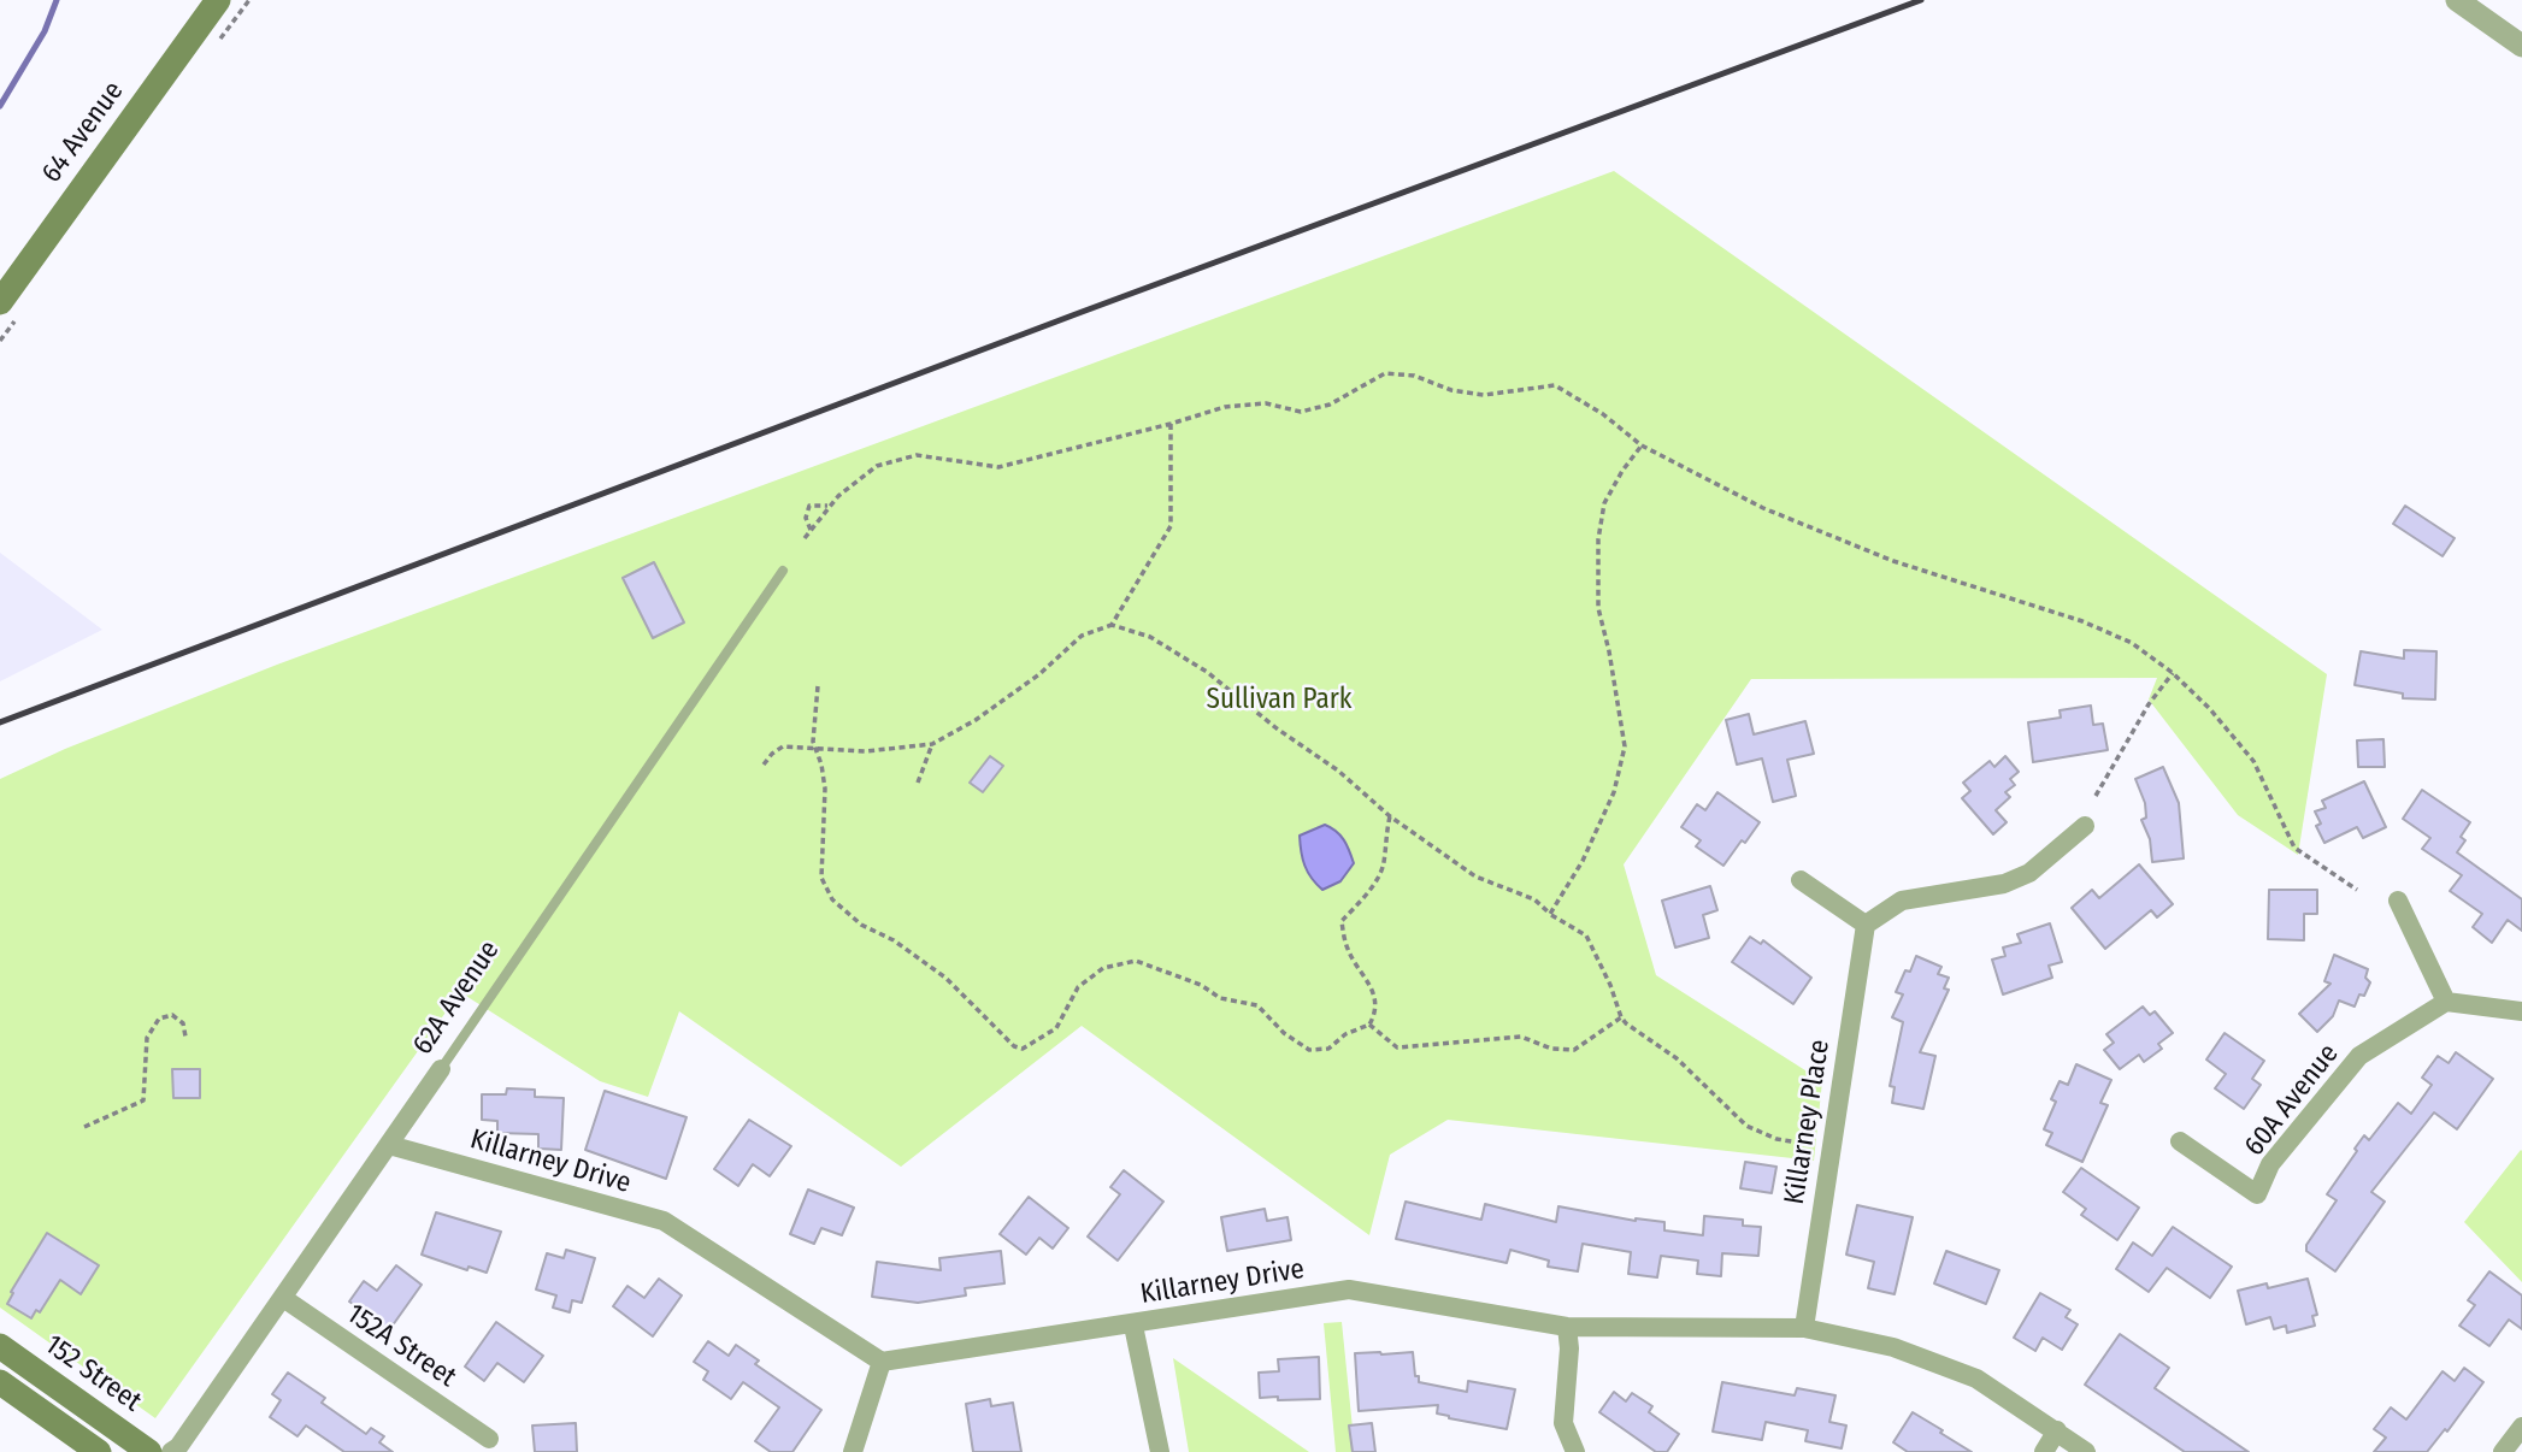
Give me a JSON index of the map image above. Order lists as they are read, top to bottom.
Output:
{
  "streets": {
    "main road": ["64 Avenue", "152 Street"],
    "street": [
      "62A Avenue",
      "60A Avenue",
      "Killarney Place",
      "Killarney Drive",
      "152A Street"
    ]
  },
  "crossings": [
    ["62A Avenue", "Killarney Drive"],
    ["62A Avenue", "152A Street"],
    ["Killarney Place", "Killarney Drive"]
  ],
  "parks": ["Sullivan Park"]
}
